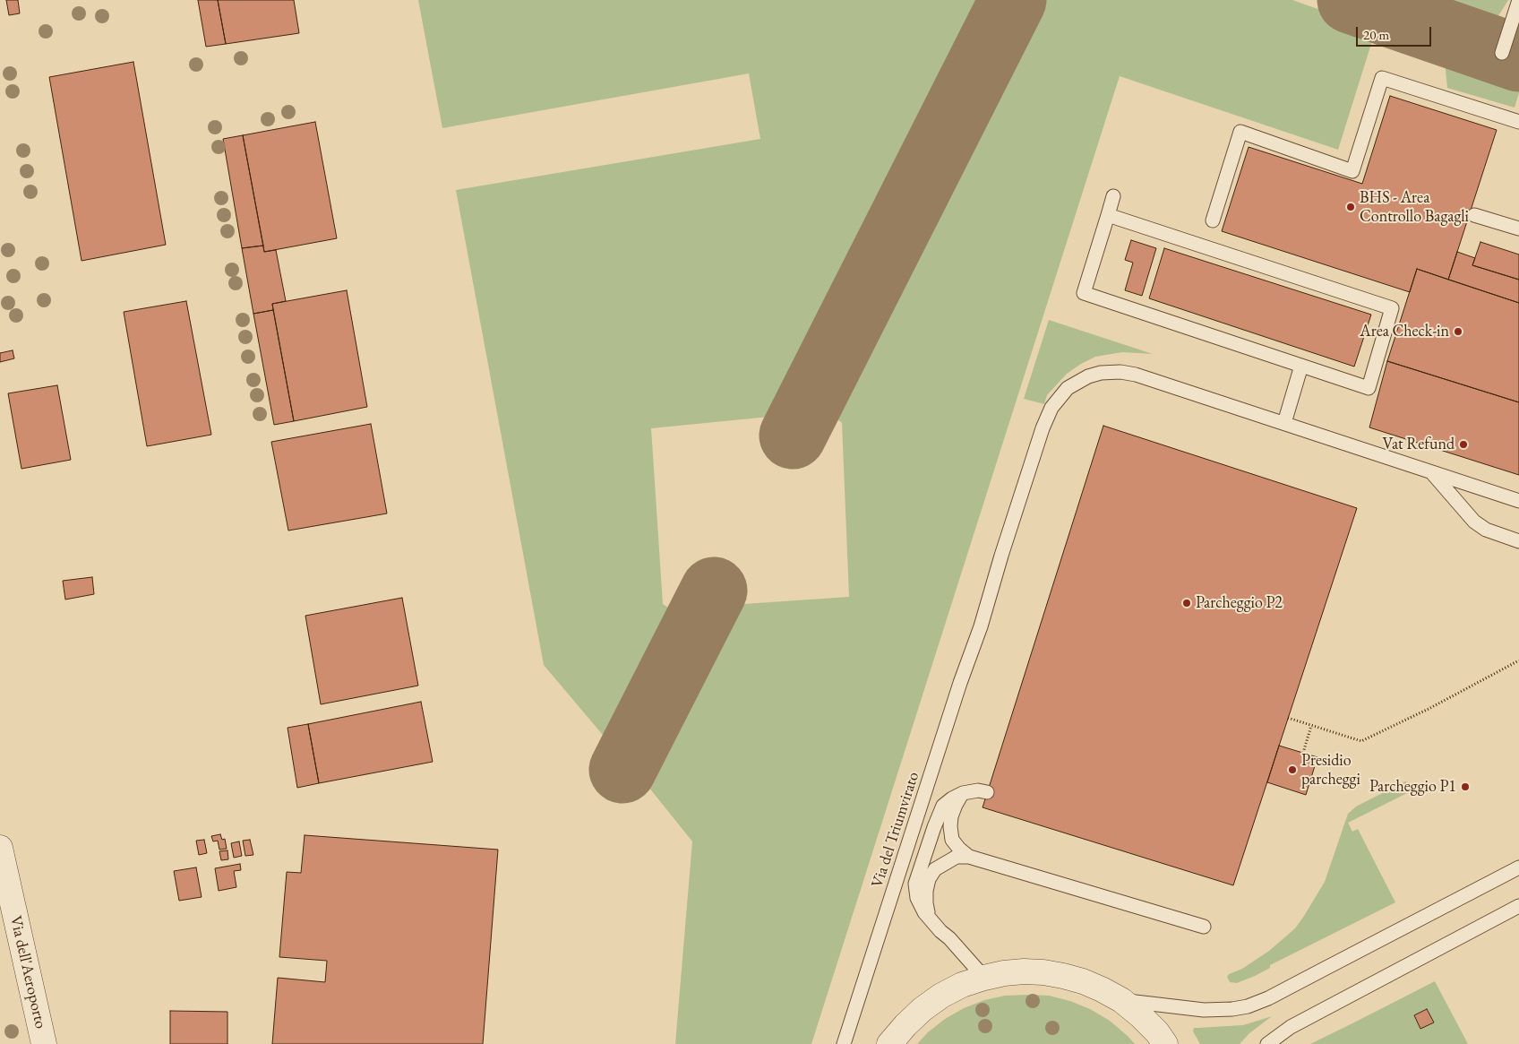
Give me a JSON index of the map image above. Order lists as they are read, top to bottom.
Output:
{
  "streets": {
    "street": ["Via dell'Aeroporto"],
    "lane": ["Via del Triumvirato"]
  },
  "places": [
    "BHS - Area Controllo Bagagli",
    "Area Check-in",
    "Vat Refund",
    "Parcheggio P2",
    "Presidio parcheggi",
    "Parcheggio P1"
  ],
  "scale_bar": "20 m"
}
